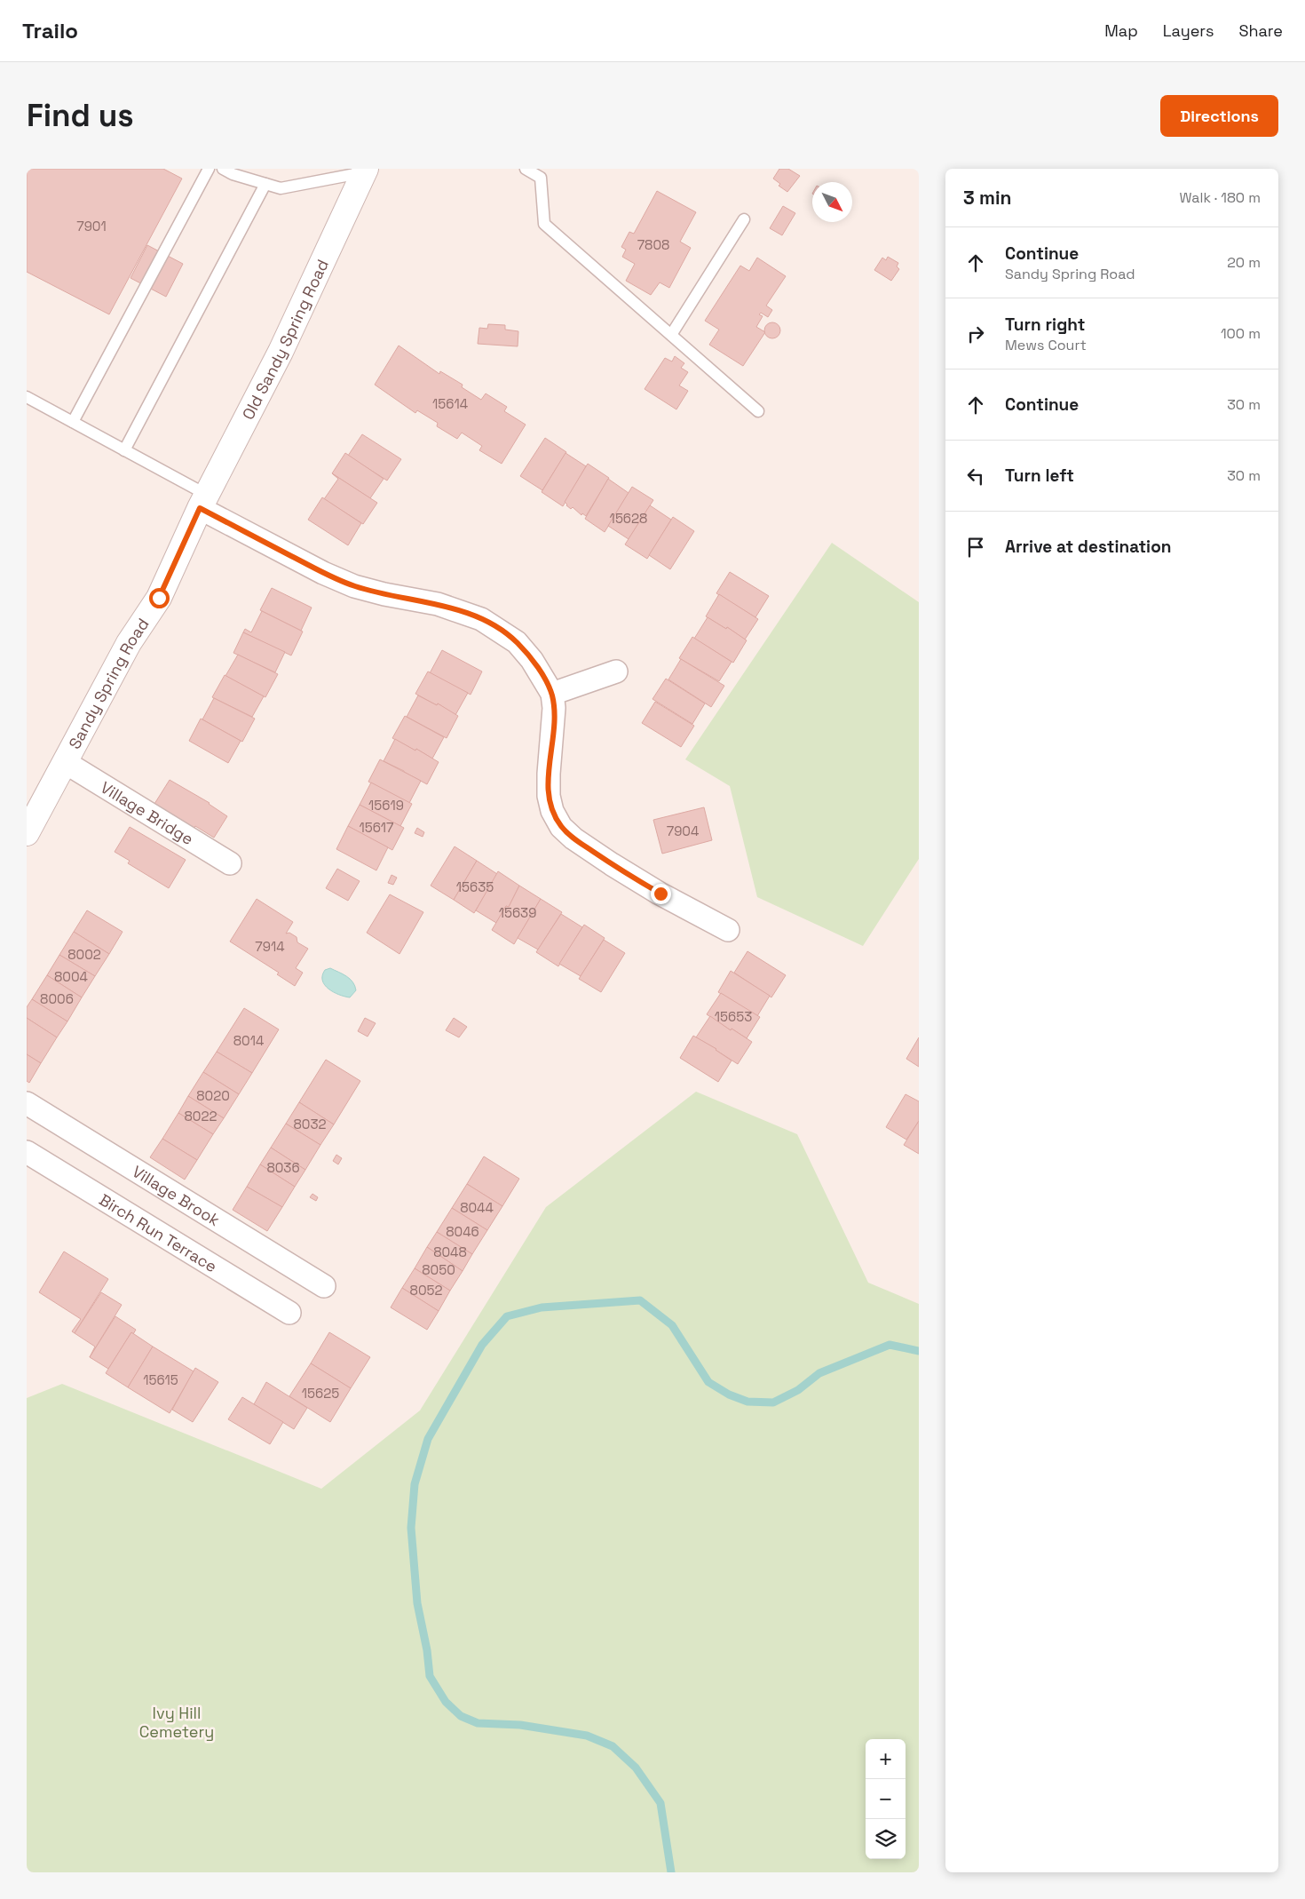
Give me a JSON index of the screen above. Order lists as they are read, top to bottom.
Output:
{
  "streets": {
    "street": [
      "Old Sandy Spring Road",
      "Sandy Spring Road",
      "Village Bridge",
      "Village Brook",
      "Birch Run Terrace"
    ]
  },
  "crossings": [
    ["Old Sandy Spring Road", "Sandy Spring Road"],
    ["Sandy Spring Road", "Village Bridge"]
  ],
  "parks": ["Ivy Hill Cemetery"],
  "house_numbers": [
    "7901",
    "7808",
    "15614",
    "15628",
    "15619",
    "15617",
    "7904",
    "15635",
    "15639",
    "7914",
    "8002",
    "8004",
    "8006",
    "15653",
    "8014",
    "8020",
    "8022",
    "8032",
    "8036",
    "8044",
    "8046",
    "8048",
    "8050",
    "8052",
    "15615",
    "15625"
  ],
  "north": "bottom right",
  "page": {
    "header": "Trailo",
    "nav": ["Map", "Layers", "Share"],
    "buttons": "Directions",
    "title": "Find us",
    "heading": ["3 min", "Walk · 180 m"],
    "list": [
      ["Continue", "Sandy Spring Road", "20 m"],
      ["Turn right", "Mews Court", "100 m"],
      ["Continue", "30 m"],
      ["Turn left", "30 m"],
      "Arrive at destination"
    ],
    "map_buttons": ["+", "−"]
  }
}
